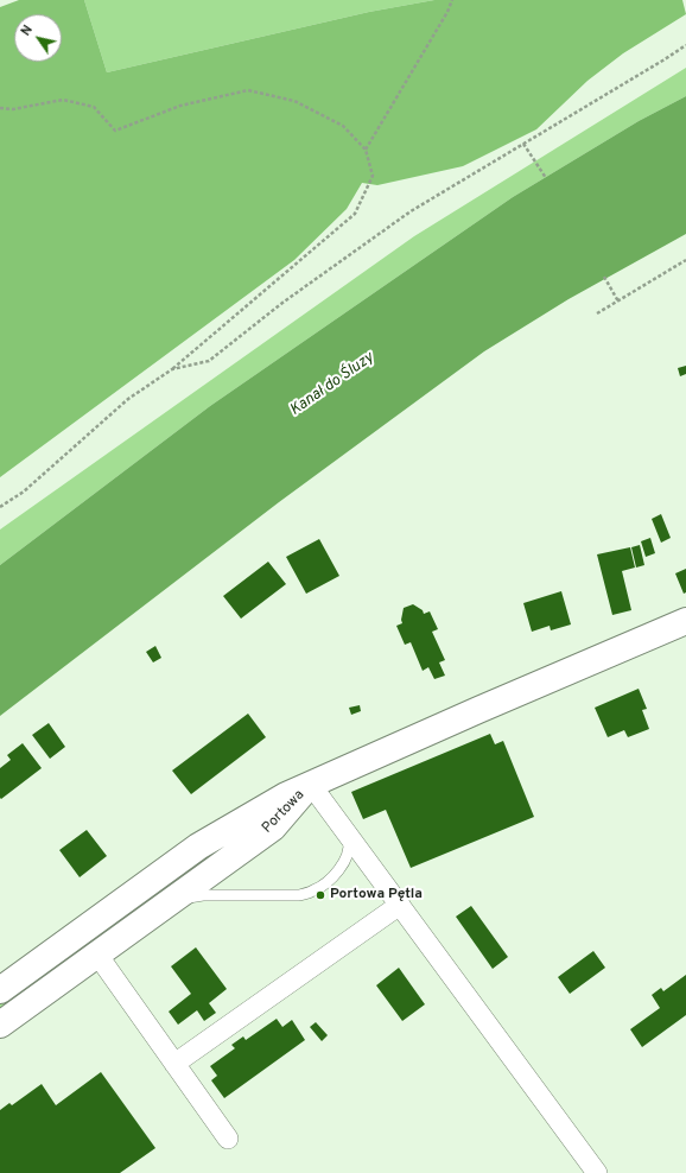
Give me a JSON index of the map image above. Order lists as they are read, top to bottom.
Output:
{
  "streets": {
    "street": ["Portowa"]
  },
  "water": ["Kanał do Śluzy"],
  "places": ["Portowa Pętla"],
  "north": "top left"
}
